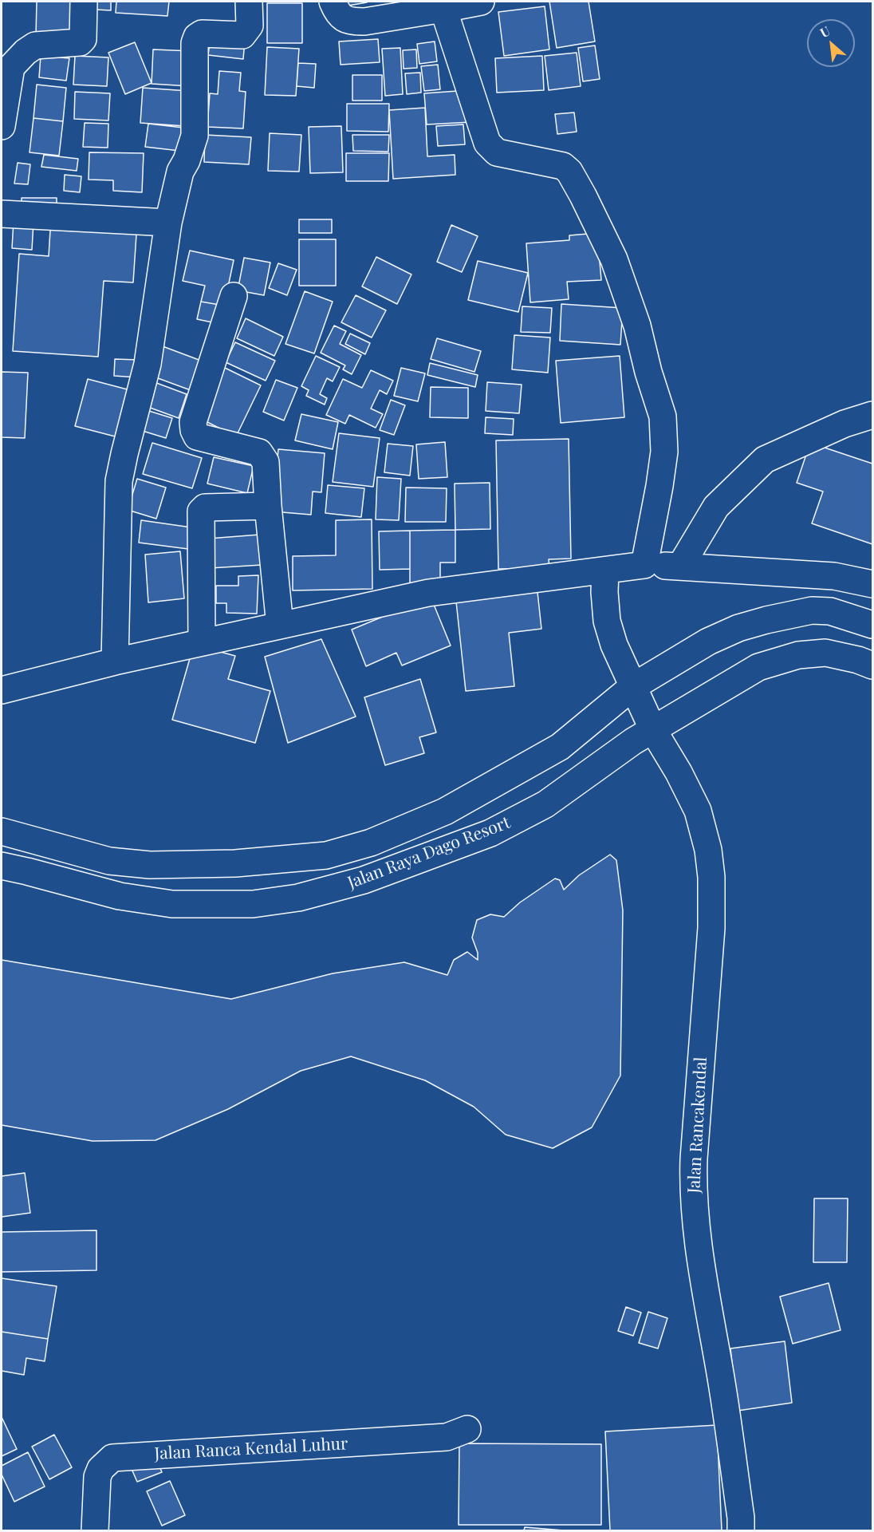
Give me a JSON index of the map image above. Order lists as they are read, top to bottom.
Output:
{
  "streets": {
    "street": ["Jalan Raya Dago Resort", "Jalan Rancakendal", "Jalan Ranca Kendal Luhur"]
  },
  "crossings": [
    ["Jalan Raya Dago Resort", "Jalan Rancakendal"]
  ],
  "north": "top left"
}
